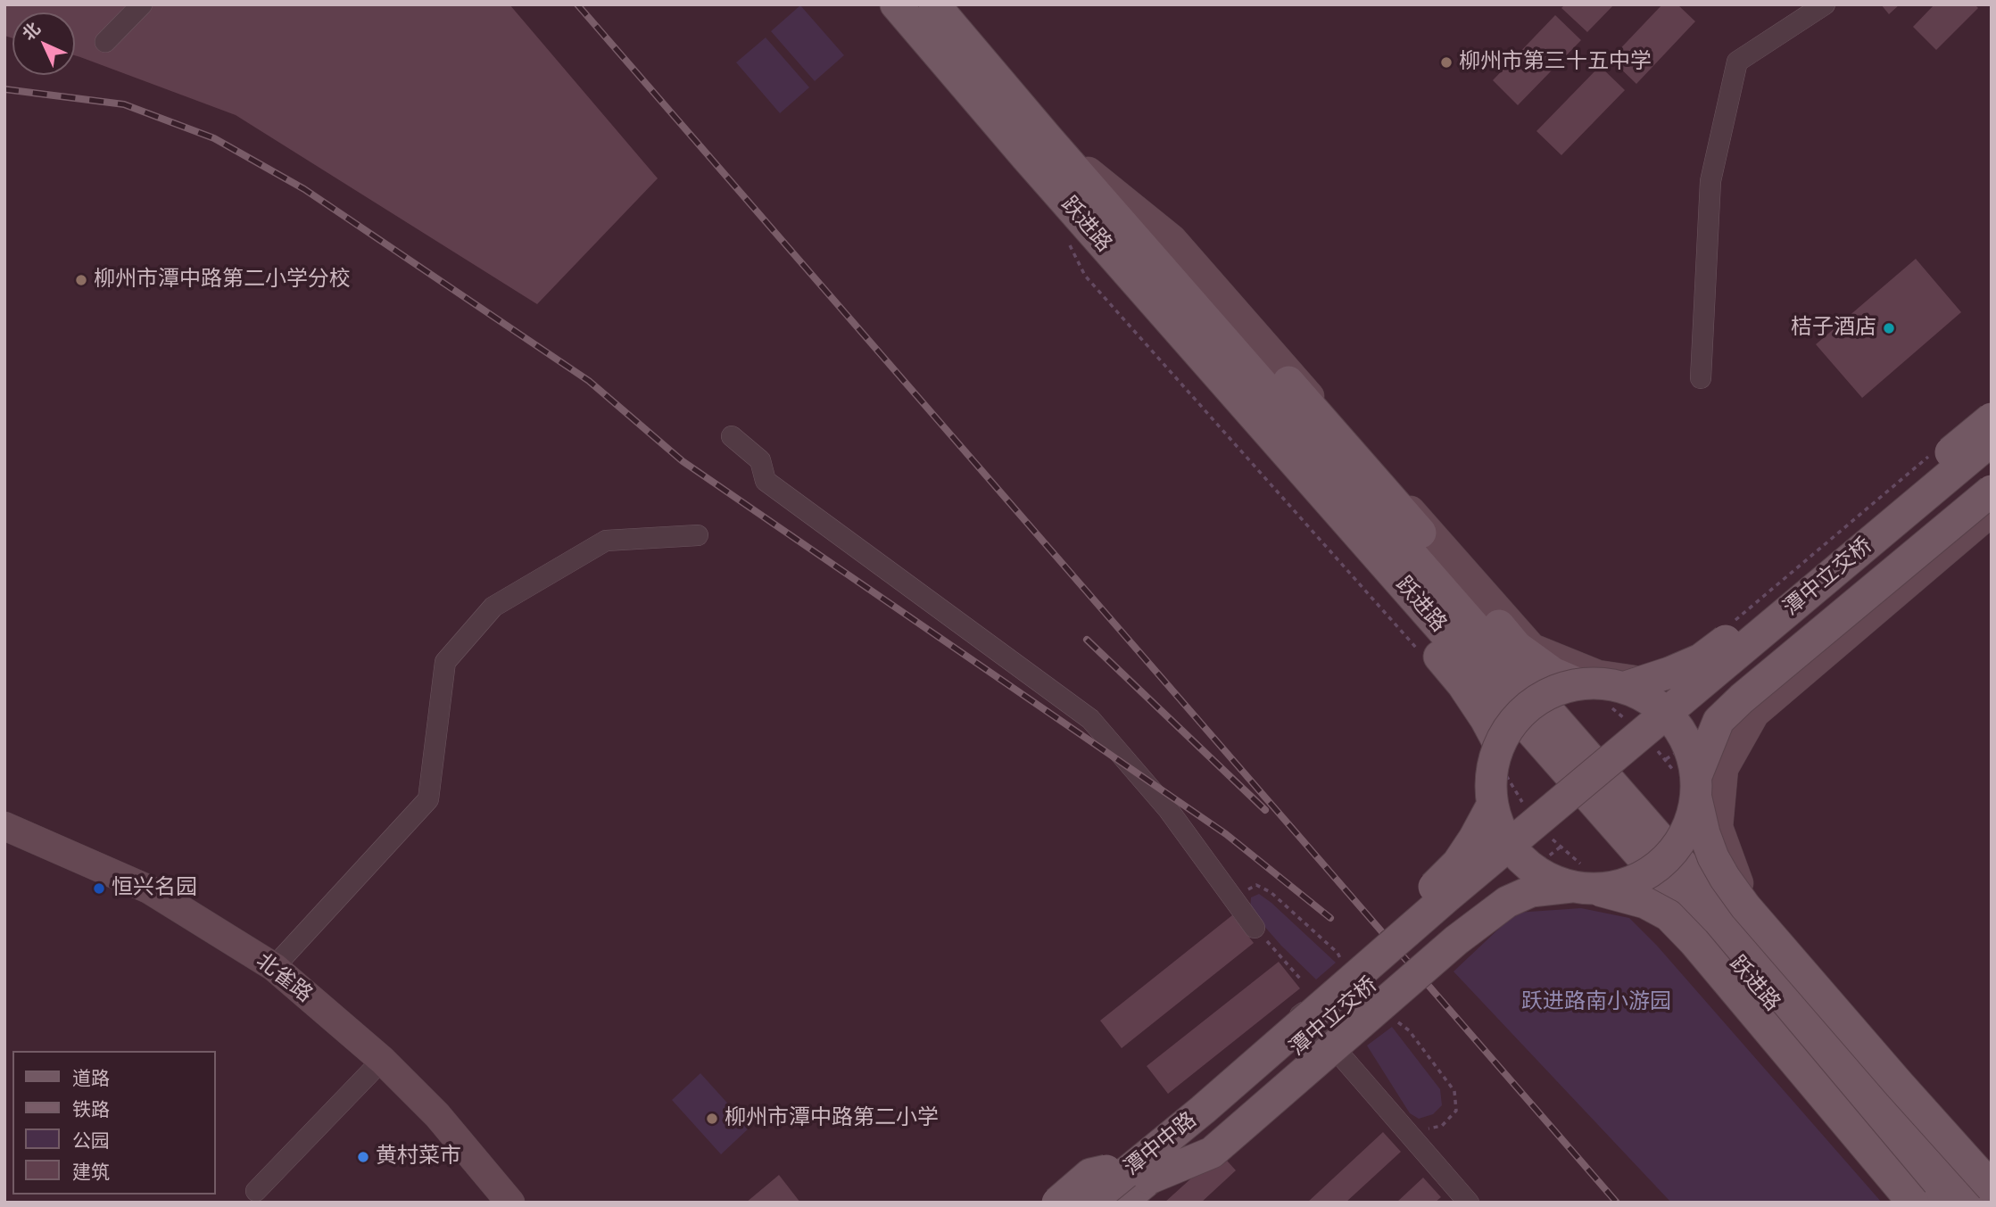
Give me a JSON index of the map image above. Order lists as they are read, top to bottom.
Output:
{
  "streets": {
    "main road": ["跃进路", "潭中立交桥", "潭中中路"],
    "street": ["北雀路"]
  },
  "crossings": [
    ["潭中立交桥", "潭中中路"]
  ],
  "parks": ["跃进路南小游园"],
  "places": [
    "柳州市第三十五中学",
    "柳州市潭中路第二小学分校",
    "桔子酒店",
    "恒兴名园",
    "柳州市潭中路第二小学",
    "黄村菜市"
  ],
  "legend": [
    "道路",
    "铁路",
    "公园",
    "建筑"
  ],
  "north": "top left"
}
